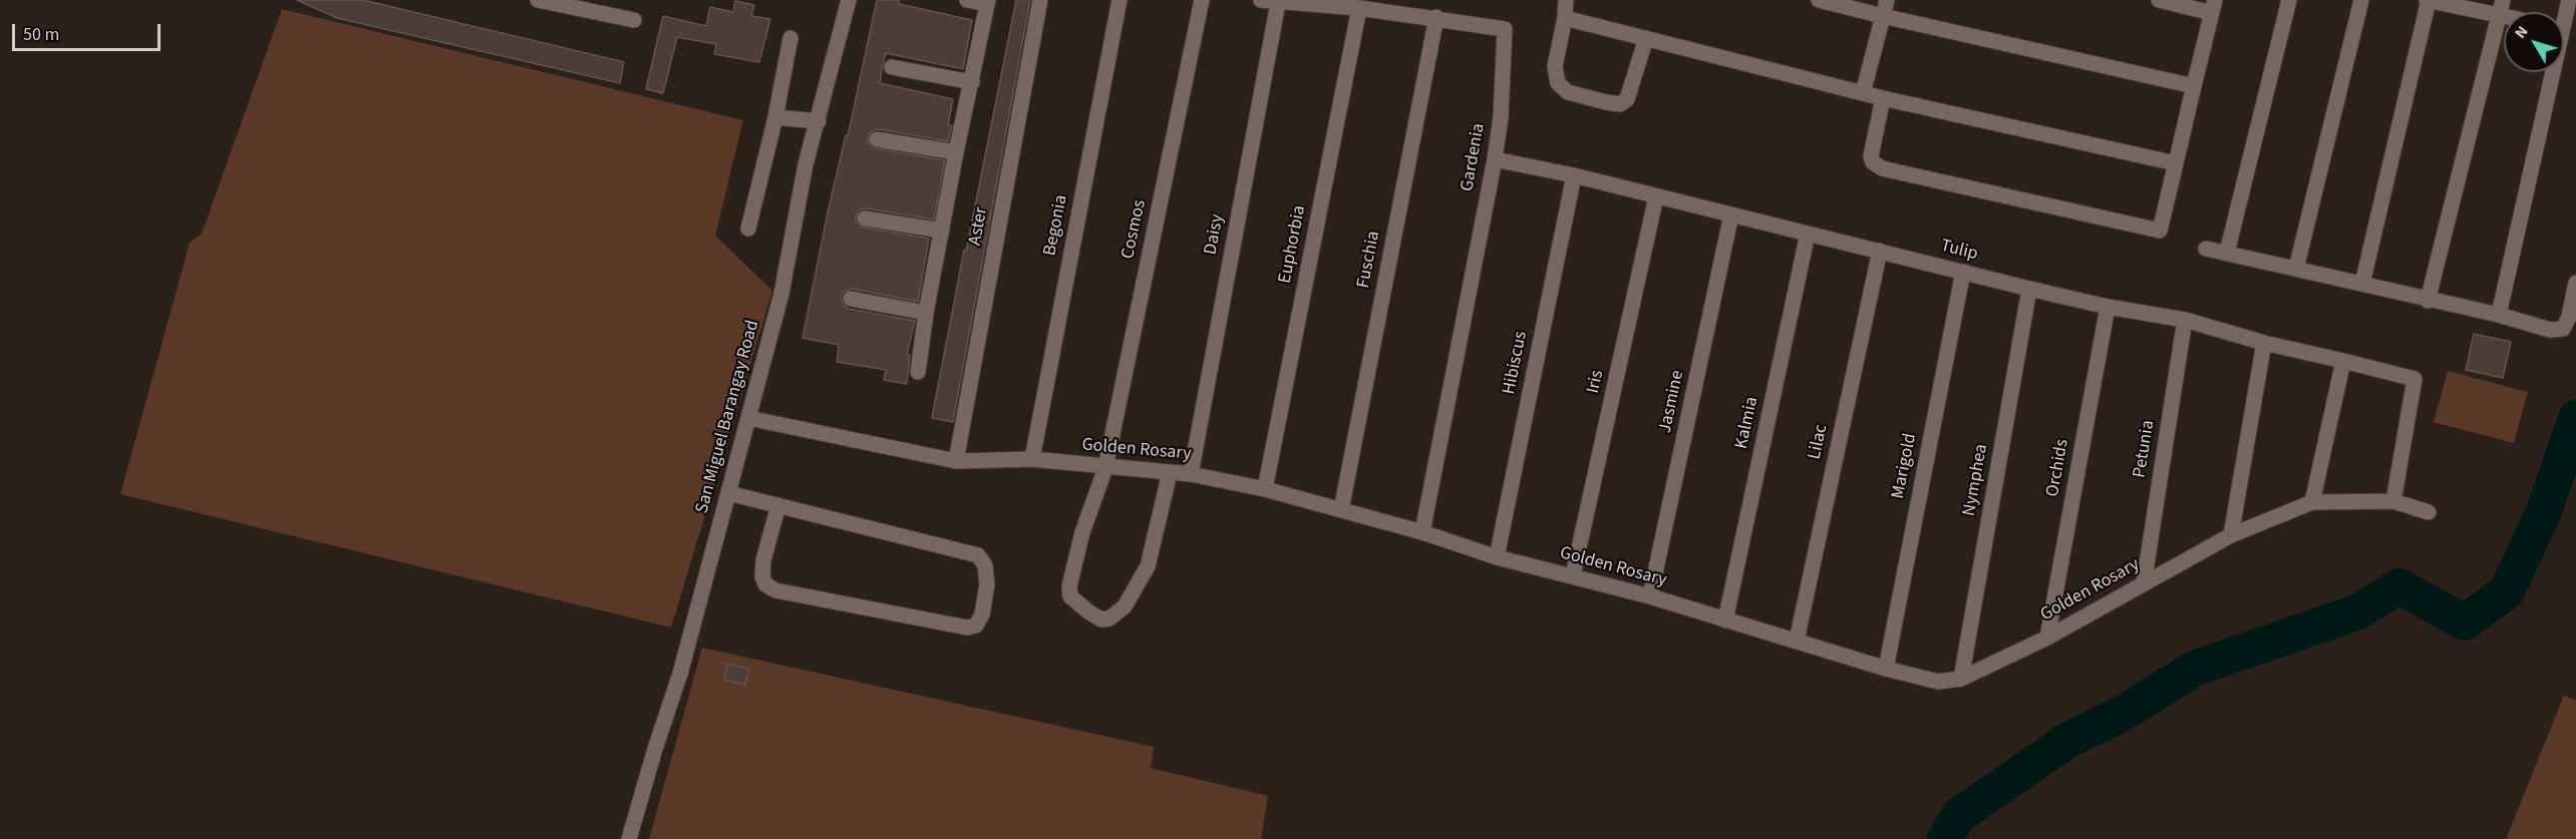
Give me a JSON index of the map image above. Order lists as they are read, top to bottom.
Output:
{
  "streets": {
    "street": [
      "Gardenia",
      "Begonia",
      "Aster",
      "Cosmos",
      "Daisy",
      "Euphorbia",
      "Tulip",
      "Fuschia",
      "Hibiscus",
      "Iris",
      "Jasmine",
      "San Miguel Barangay Road",
      "Kalmia",
      "Lilac",
      "Petunia",
      "Golden Rosary",
      "Marigold",
      "Orchids",
      "Nymphea"
    ]
  },
  "crossings": [
    ["Gardenia", "Daisy"],
    ["Gardenia", "Euphorbia"],
    ["Gardenia", "Tulip"],
    ["Gardenia", "Fuschia"],
    ["Gardenia", "Golden Rosary"],
    ["Begonia", "Golden Rosary"],
    ["Aster", "Golden Rosary"],
    ["Cosmos", "Golden Rosary"],
    ["Daisy", "Golden Rosary"],
    ["Euphorbia", "Golden Rosary"],
    ["Tulip", "Hibiscus"],
    ["Tulip", "Iris"],
    ["Tulip", "Jasmine"],
    ["Tulip", "Kalmia"],
    ["Tulip", "Lilac"],
    ["Tulip", "Petunia"],
    ["Tulip", "Golden Rosary"],
    ["Tulip", "Marigold"],
    ["Tulip", "Orchids"],
    ["Tulip", "Nymphea"],
    ["Fuschia", "Golden Rosary"],
    ["Hibiscus", "Golden Rosary"],
    ["Iris", "Golden Rosary"],
    ["Jasmine", "Golden Rosary"],
    ["San Miguel Barangay Road", "Golden Rosary"],
    ["Kalmia", "Golden Rosary"],
    ["Lilac", "Golden Rosary"],
    ["Petunia", "Golden Rosary"],
    ["Golden Rosary", "Marigold"],
    ["Golden Rosary", "Orchids"],
    ["Golden Rosary", "Nymphea"]
  ],
  "scale_bar": "50 m",
  "north": "top left"
}
